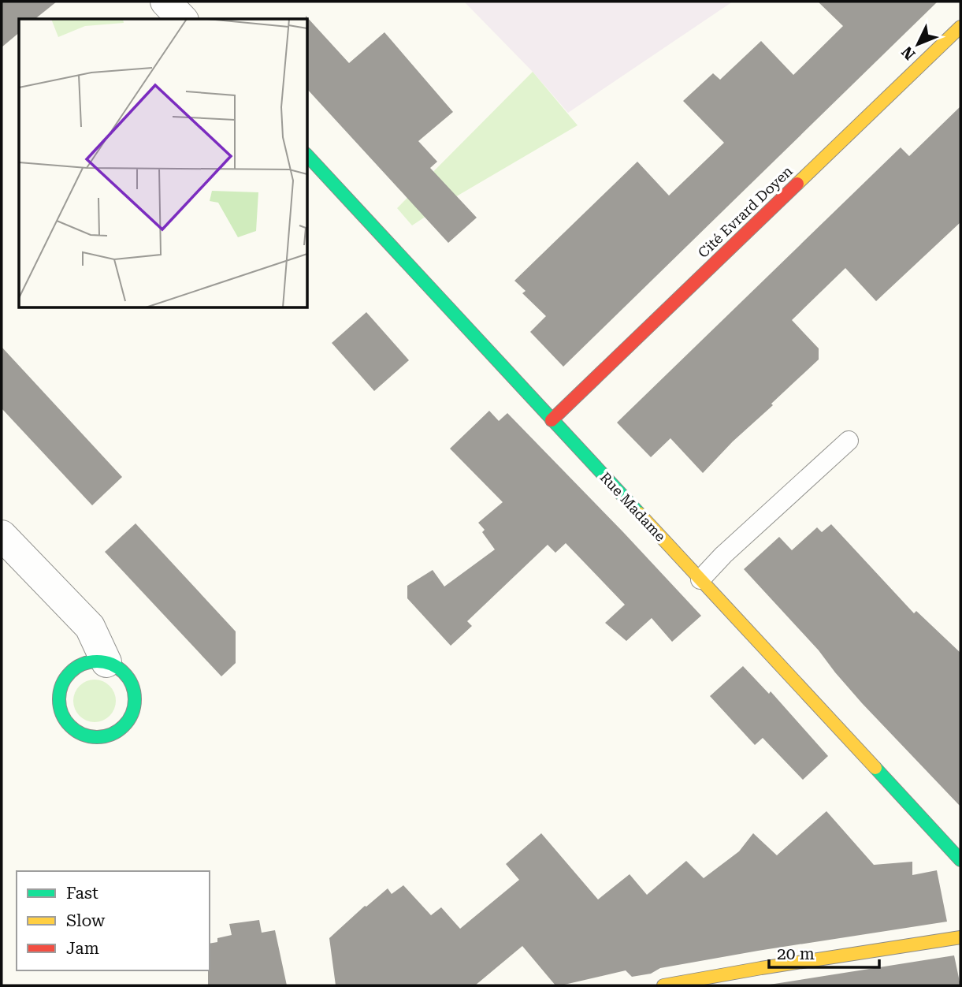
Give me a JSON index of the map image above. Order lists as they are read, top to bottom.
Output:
{
  "streets": {
    "street": ["Cité Evrard Doyen", "Rue Madame"]
  },
  "crossings": [
    ["Cité Evrard Doyen", "Rue Madame"]
  ],
  "legend": ["Fast", "Slow", "Jam"],
  "scale_bar": "20 m",
  "north": "bottom left"
}
